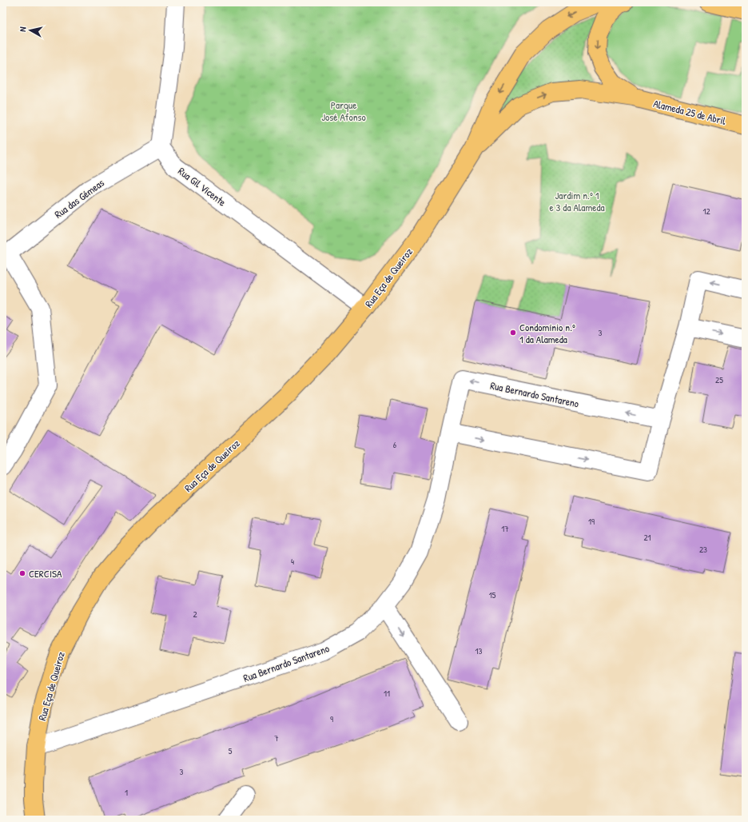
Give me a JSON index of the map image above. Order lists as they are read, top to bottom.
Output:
{
  "streets": {
    "main road": ["Alameda 25 de Abril", "Rua Eça de Queiroz"],
    "street": ["Rua Gil Vicente", "Rua das Gémeas", "Rua Bernardo Santareno"]
  },
  "crossings": [
    ["Alameda 25 de Abril", "Rua Eça de Queiroz"],
    ["Rua Gil Vicente", "Rua das Gémeas"],
    ["Rua Gil Vicente", "Rua Eça de Queiroz"],
    ["Rua Eça de Queiroz", "Rua Bernardo Santareno"]
  ],
  "parks": ["Parque José Afonso", "Jardim n.º 1 e 3 da Alameda"],
  "places": ["Condomínio n.º 1 da Alameda", "CERCISA"],
  "house_numbers": [
    "12",
    "3",
    "25",
    "6",
    "19",
    "17",
    "21",
    "23",
    "4",
    "15",
    "2",
    "13",
    "11",
    "9",
    "7",
    "5",
    "3",
    "1"
  ],
  "north": "left"
}
